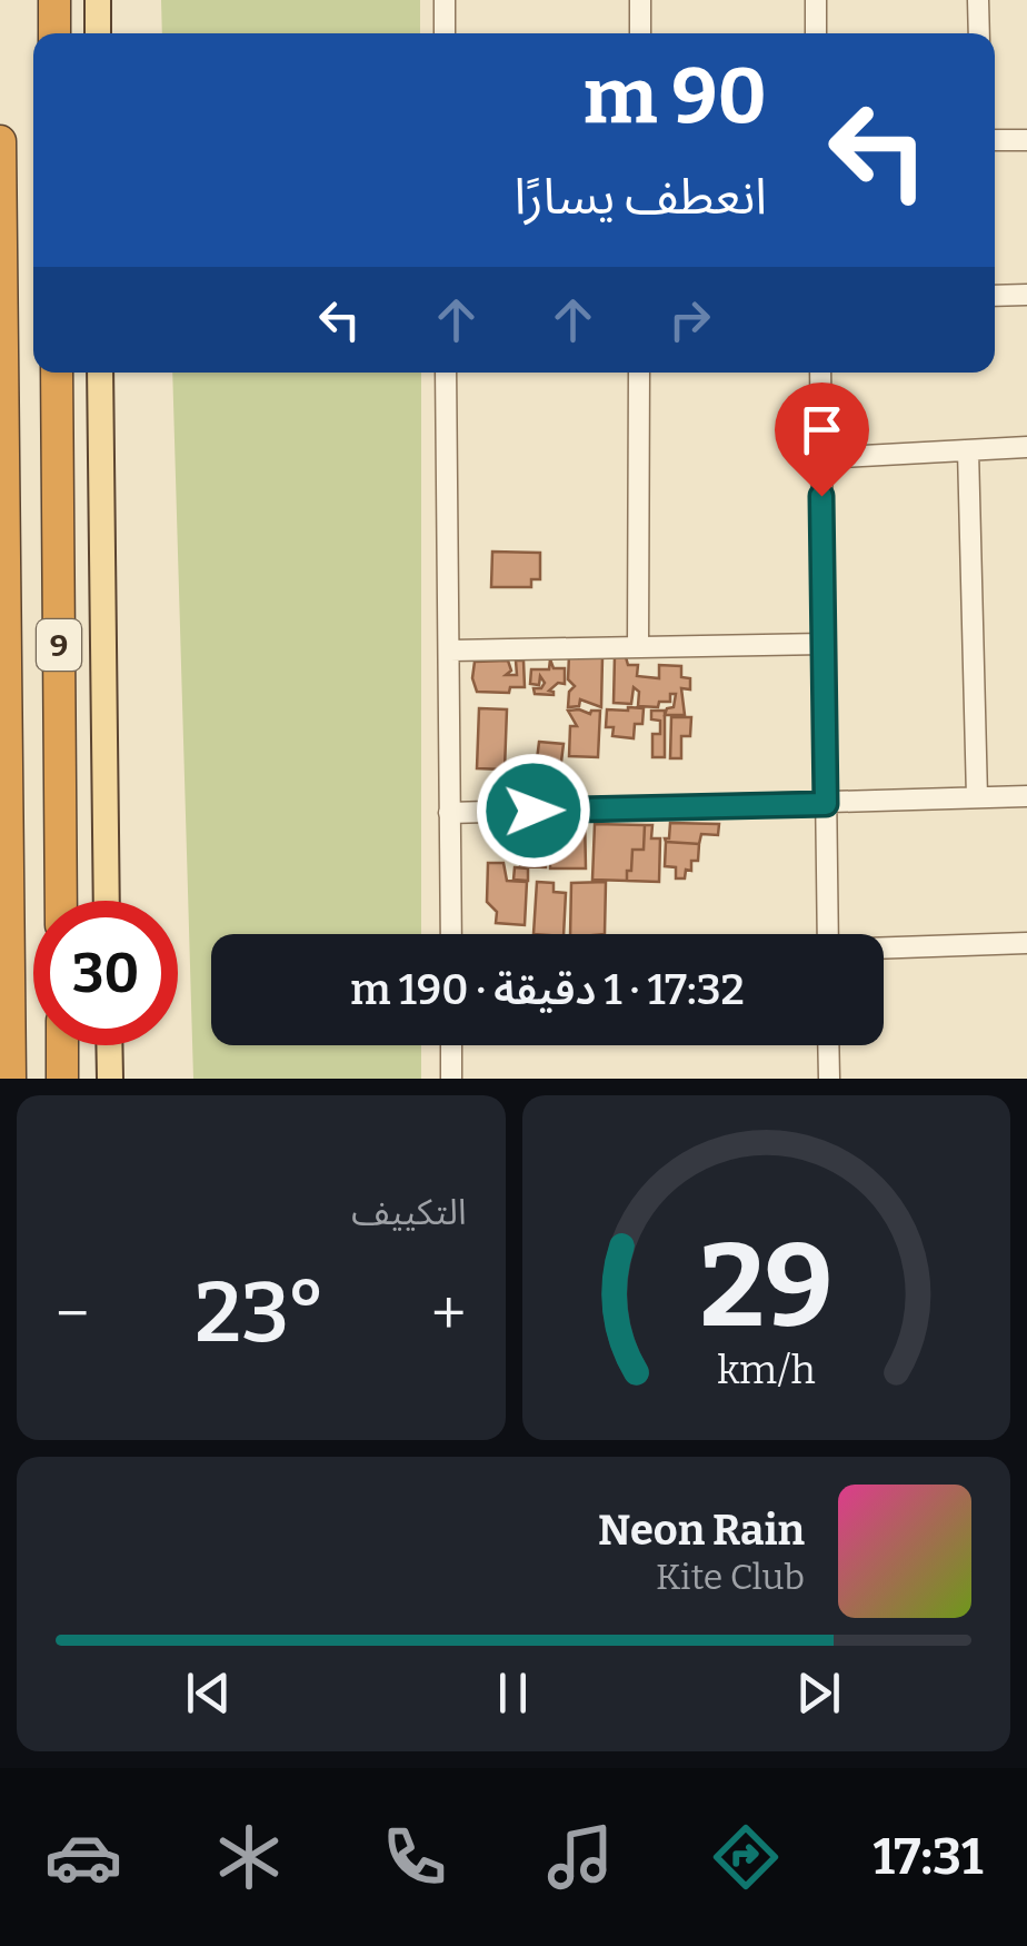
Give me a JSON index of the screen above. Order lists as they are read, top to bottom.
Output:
{
  "streets": {
    "highway": ["9"]
  },
  "page": {
    "turn": ["90 m", "انعطف يسارًا"],
    "limit": "30",
    "trip": "17:32 · 1 دقيقة · 190 m",
    "tile": "التكييف",
    "heat": ["−", "23°", "+"],
    "song": ["Neon Rain", "Kite Club"],
    "tabs": "17:31",
    "gauge": ["29", "km/h"]
  }
}
